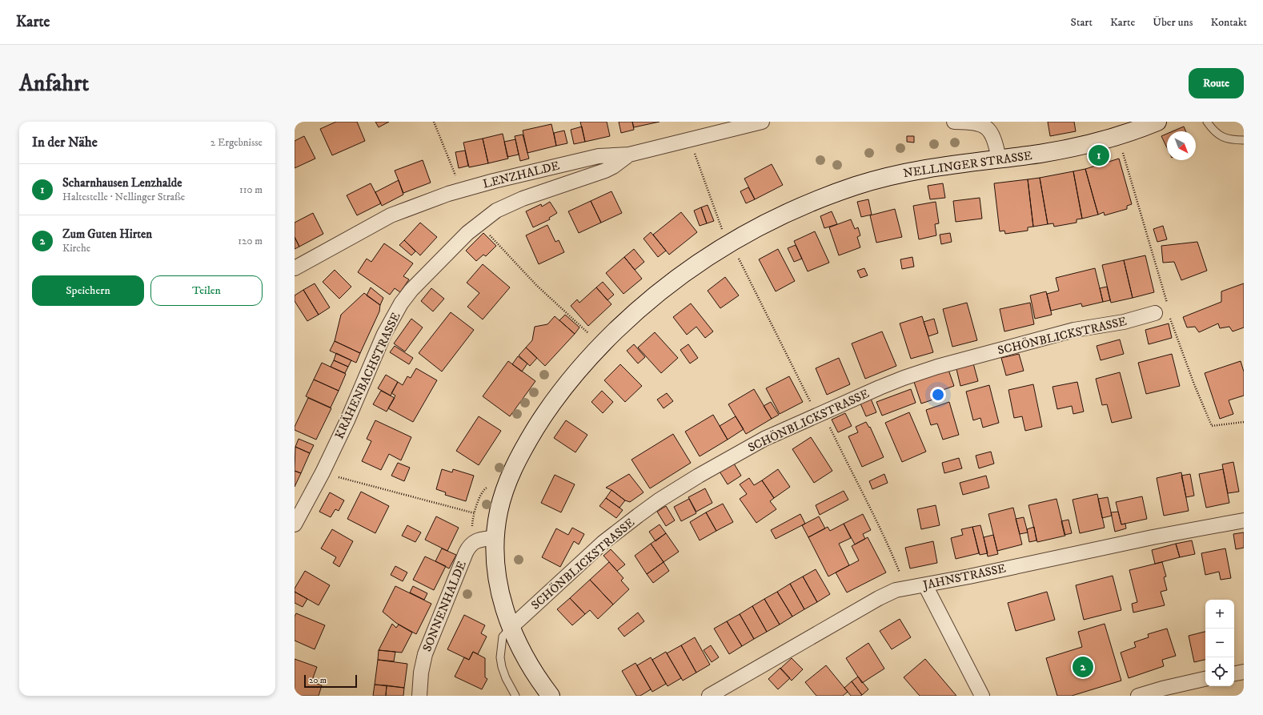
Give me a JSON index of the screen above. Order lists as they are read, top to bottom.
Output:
{
  "streets": {
    "main road": ["NELLINGER STRASSE"],
    "street": [
      "LENZHALDE",
      "SCHÖNBLICKSTRASSE",
      "KRÄHENBACHSTRASSE",
      "JAHNSTRASSE",
      "SONNENHALDE"
    ]
  },
  "crossings": [
    ["NELLINGER STRASSE", "SCHÖNBLICKSTRASSE"],
    ["NELLINGER STRASSE", "SONNENHALDE"],
    ["LENZHALDE", "KRÄHENBACHSTRASSE"]
  ],
  "scale_bar": "20 m",
  "north": "bottom right",
  "page": {
    "header": "Karte",
    "nav": [
      "Start",
      "Karte",
      "Über uns",
      "Kontakt"
    ],
    "buttons": [
      "Route",
      ["Speichern", "Teilen"]
    ],
    "title": "Anfahrt",
    "heading": ["In der Nähe", "2 Ergebnisse"],
    "pins": ["1", "2"],
    "list": [
      {
        "mark": "1",
        "name": "Scharnhausen Lenzhalde",
        "note": "Haltestelle · Nellinger Straße",
        "value": "110 m"
      },
      {
        "mark": "2",
        "name": "Zum Guten Hirten",
        "note": "Kirche",
        "value": "120 m"
      }
    ],
    "map_buttons": ["+", "−"],
    "scale": "20 m"
  }
}
